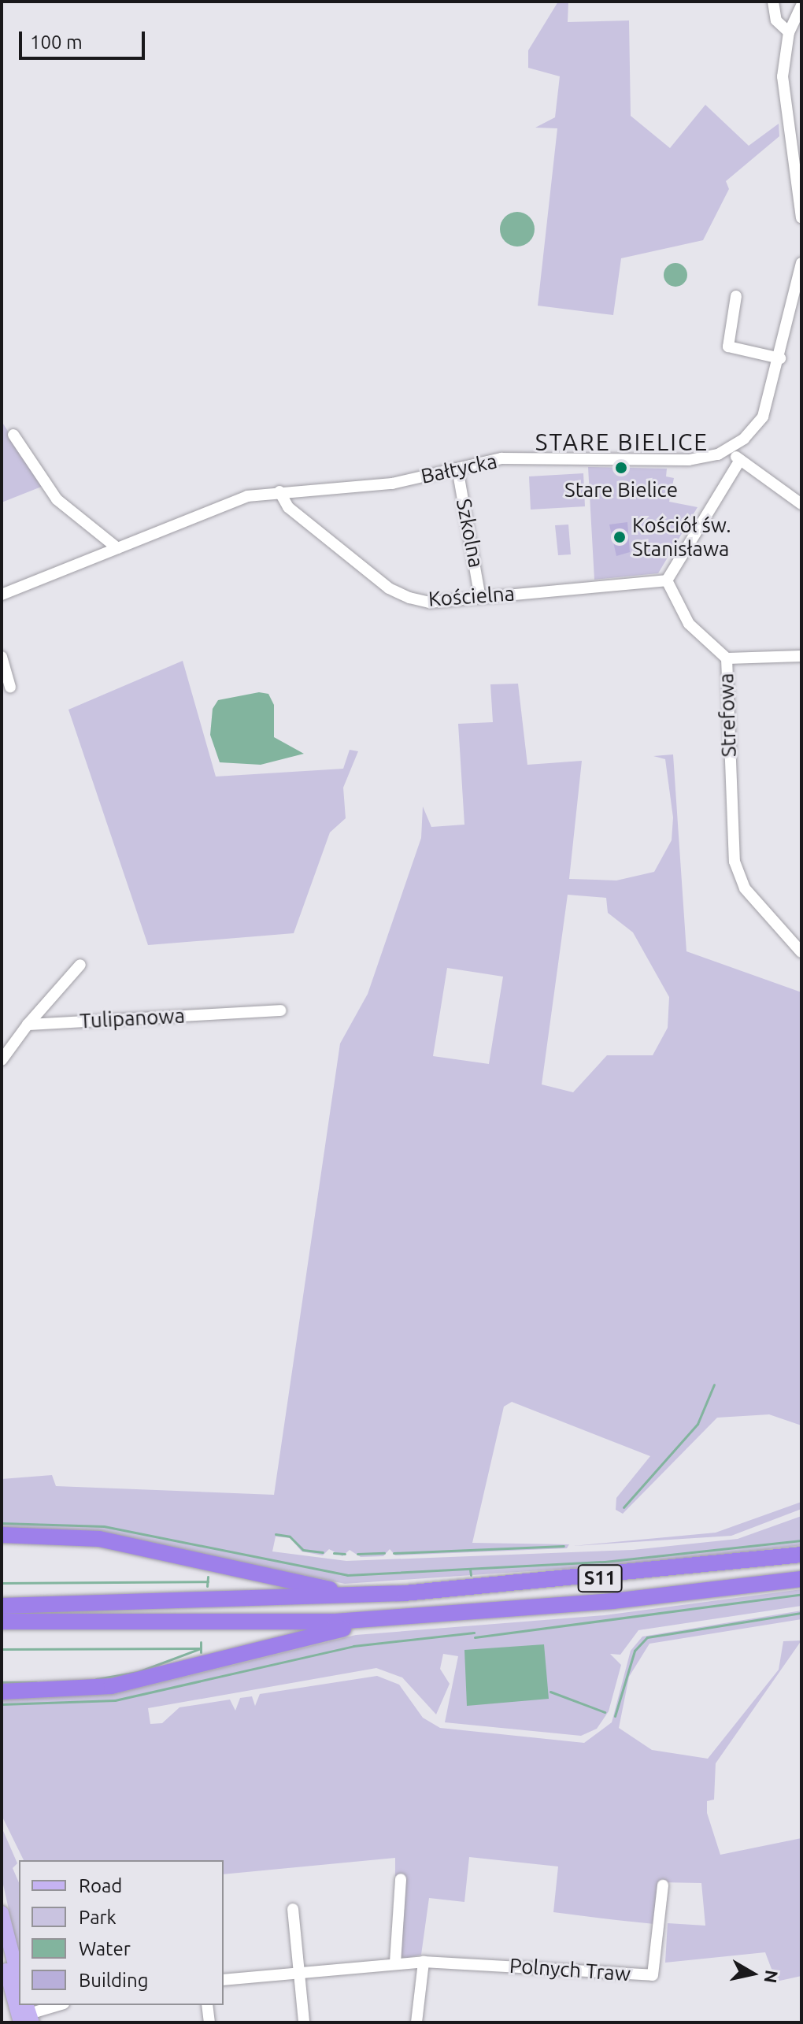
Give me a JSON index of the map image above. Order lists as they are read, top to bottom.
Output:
{
  "streets": {
    "highway": ["S11"],
    "street": [
      "Bałtycka",
      "Szkolna",
      "Kościelna",
      "Strefowa",
      "Tulipanowa",
      "Polnych Traw"
    ]
  },
  "crossings": [
    ["Bałtycka", "Szkolna"],
    ["Bałtycka", "Kościelna"],
    ["Szkolna", "Kościelna"],
    ["Kościelna", "Strefowa"]
  ],
  "districts": ["STARE BIELICE"],
  "places": ["Stare Bielice", "Kościół św. Stanisława"],
  "legend": [
    "Road",
    "Park",
    "Water",
    "Building"
  ],
  "scale_bar": "100 m",
  "north": "right"
}
